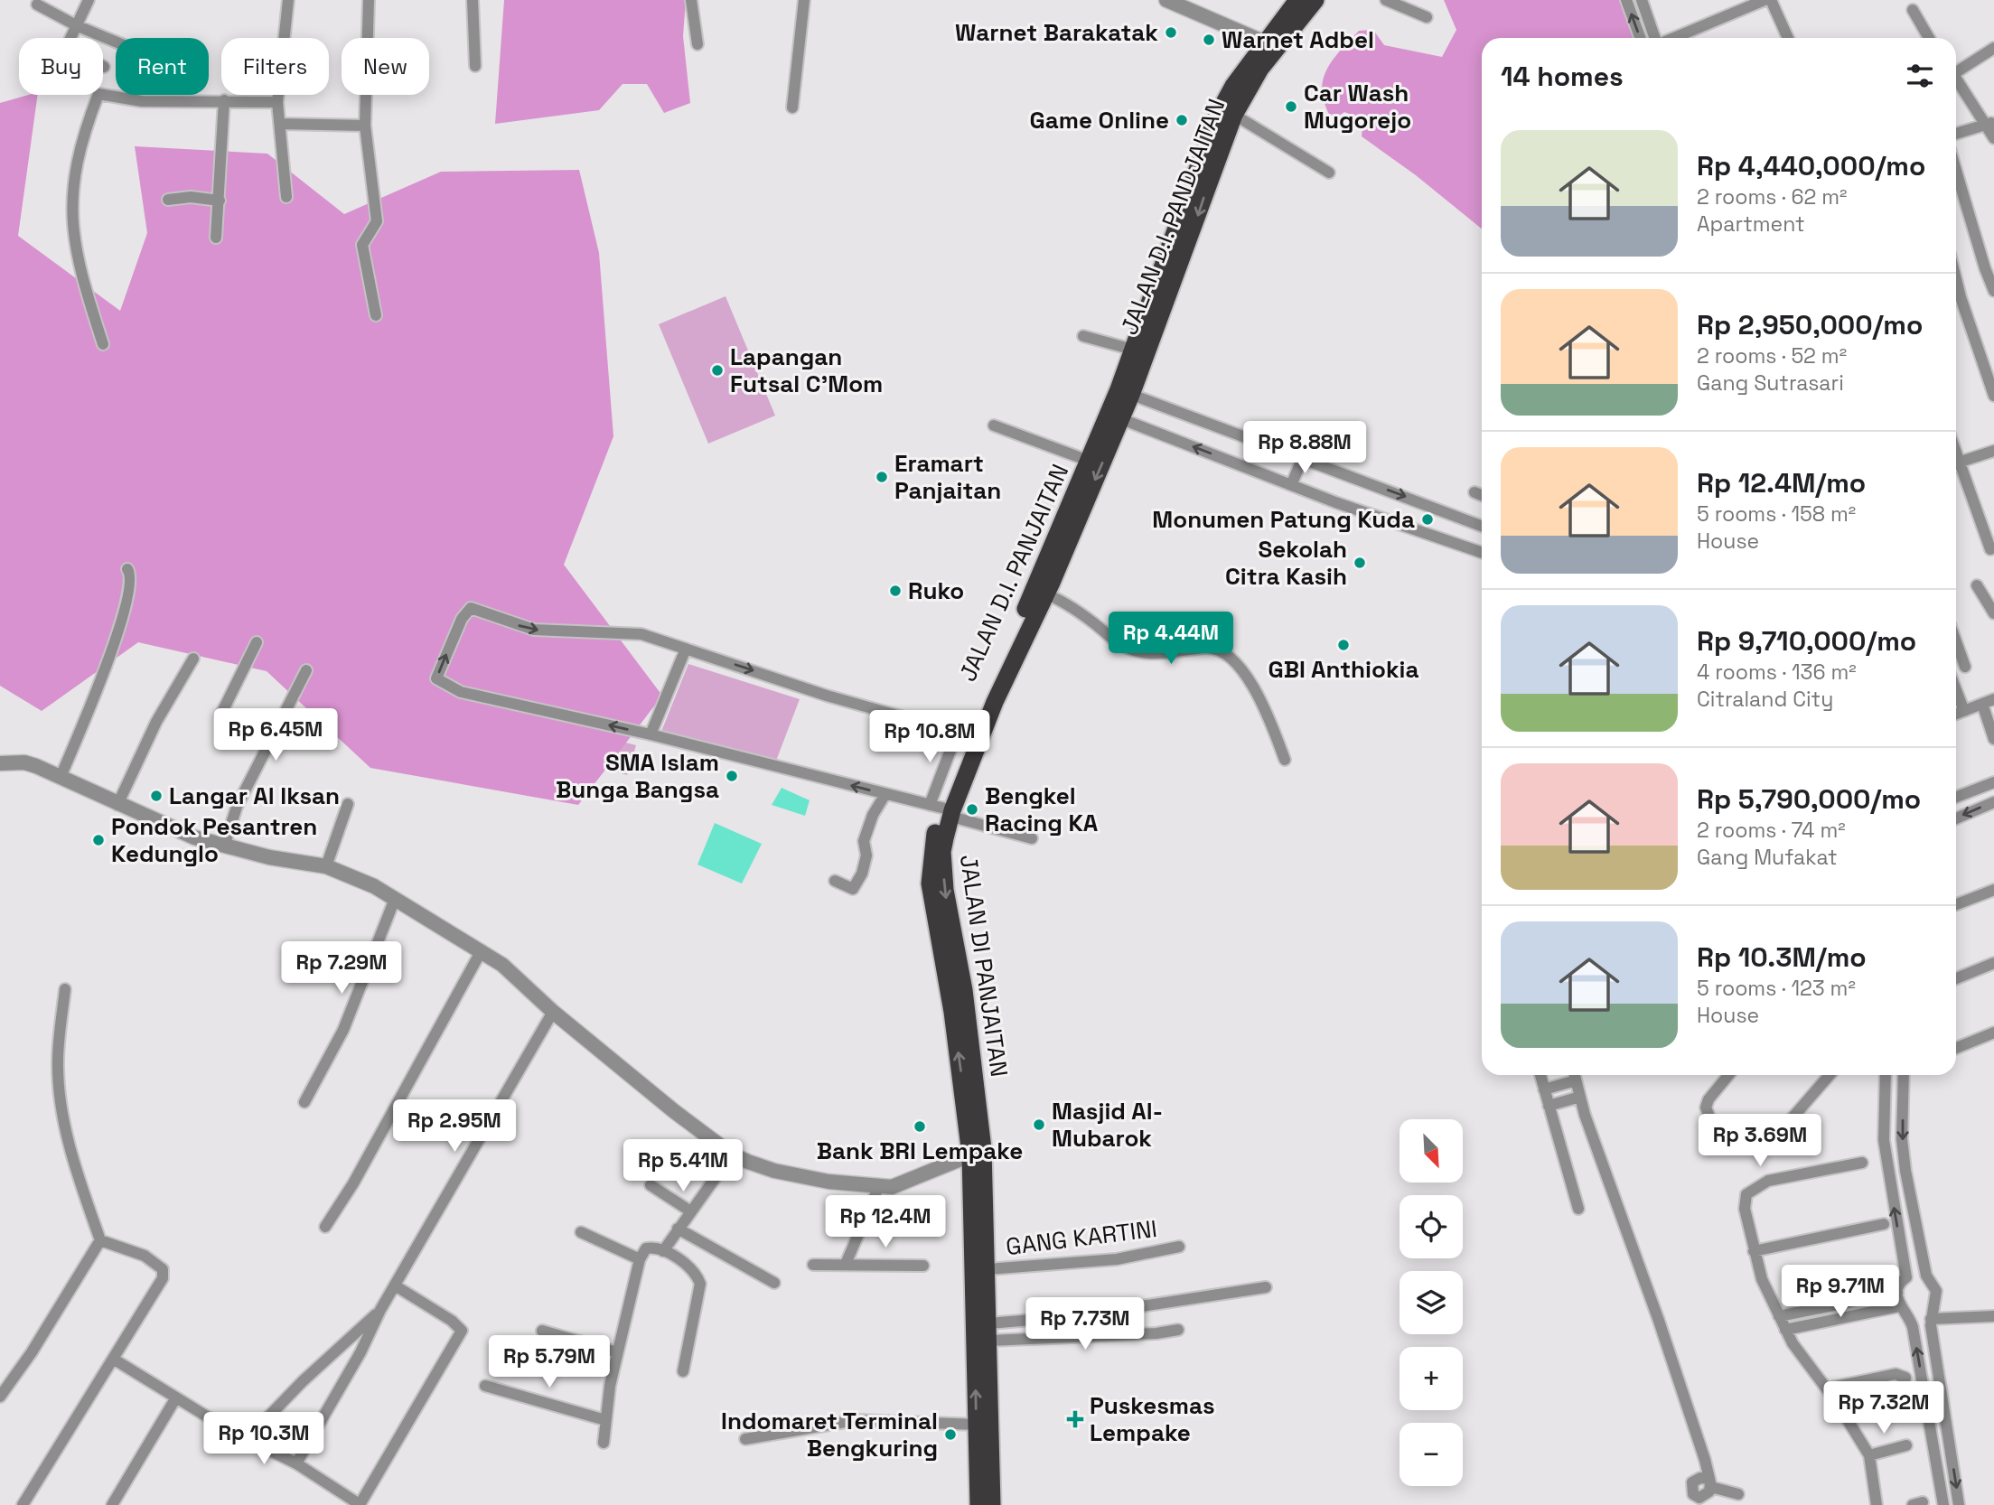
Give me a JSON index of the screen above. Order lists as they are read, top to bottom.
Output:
{
  "streets": {
    "highway": ["JALAN D.I. PANDJAITAN", "JALAN D.I. PANJAITAN", "JALAN DI PANJAITAN"],
    "street": ["GANG KARTINI"]
  },
  "crossings": [
    ["JALAN D.I. PANDJAITAN", "JALAN DI PANJAITAN"],
    ["JALAN D.I. PANJAITAN", "JALAN DI PANJAITAN"],
    ["JALAN DI PANJAITAN", "GANG KARTINI"]
  ],
  "places": {
    "other": [
      "Warnet Barakatak",
      "Warnet Adbel",
      "Car Wash Mugorejo",
      "Game Online",
      "Lapangan Futsal C'Mom",
      "Eramart Panjaitan",
      "Monumen Patung Kuda",
      "Sekolah Citra Kasih",
      "Ruko",
      "GBI Anthiokia",
      "SMA Islam Bunga Bangsa",
      "Langar Al Iksan",
      "Bengkel Racing KA",
      "Pondok Pesantren Kedunglo",
      "Masjid Al- Mubarok",
      "Bank BRI Lempake",
      "Indomaret Terminal Bengkuring"
    ],
    "health": ["Puskesmas Lempake"]
  },
  "north": "bottom right",
  "page": {
    "chip": [
      "Buy",
      "Rent",
      "Filters",
      "New"
    ],
    "heading": "14 homes",
    "list": [
      {
        "name": "Rp 4,440,000/mo",
        "note": "2 rooms · 62 m² · Apartment"
      },
      {
        "name": "Rp 2,950,000/mo",
        "note": "2 rooms · 52 m² · Gang Sutrasari"
      },
      {
        "name": "Rp 12.4M/mo",
        "note": "5 rooms · 158 m² · House"
      },
      {
        "name": "Rp 9,710,000/mo",
        "note": "4 rooms · 136 m² · Citraland City"
      },
      {
        "name": "Rp 5,790,000/mo",
        "note": "2 rooms · 74 m² · Gang Mufakat"
      },
      {
        "name": "Rp 10.3M/mo",
        "note": "5 rooms · 123 m² · House"
      }
    ],
    "price": [
      "Rp 8.88M",
      "Rp 4.44M",
      "Rp 6.45M",
      "Rp 10.8M",
      "Rp 7.29M",
      "Rp 2.95M",
      "Rp 3.69M",
      "Rp 5.41M",
      "Rp 12.4M",
      "Rp 9.71M",
      "Rp 7.73M",
      "Rp 5.79M",
      "Rp 7.32M",
      "Rp 10.3M"
    ],
    "map_buttons": ["+", "−"]
  }
}
